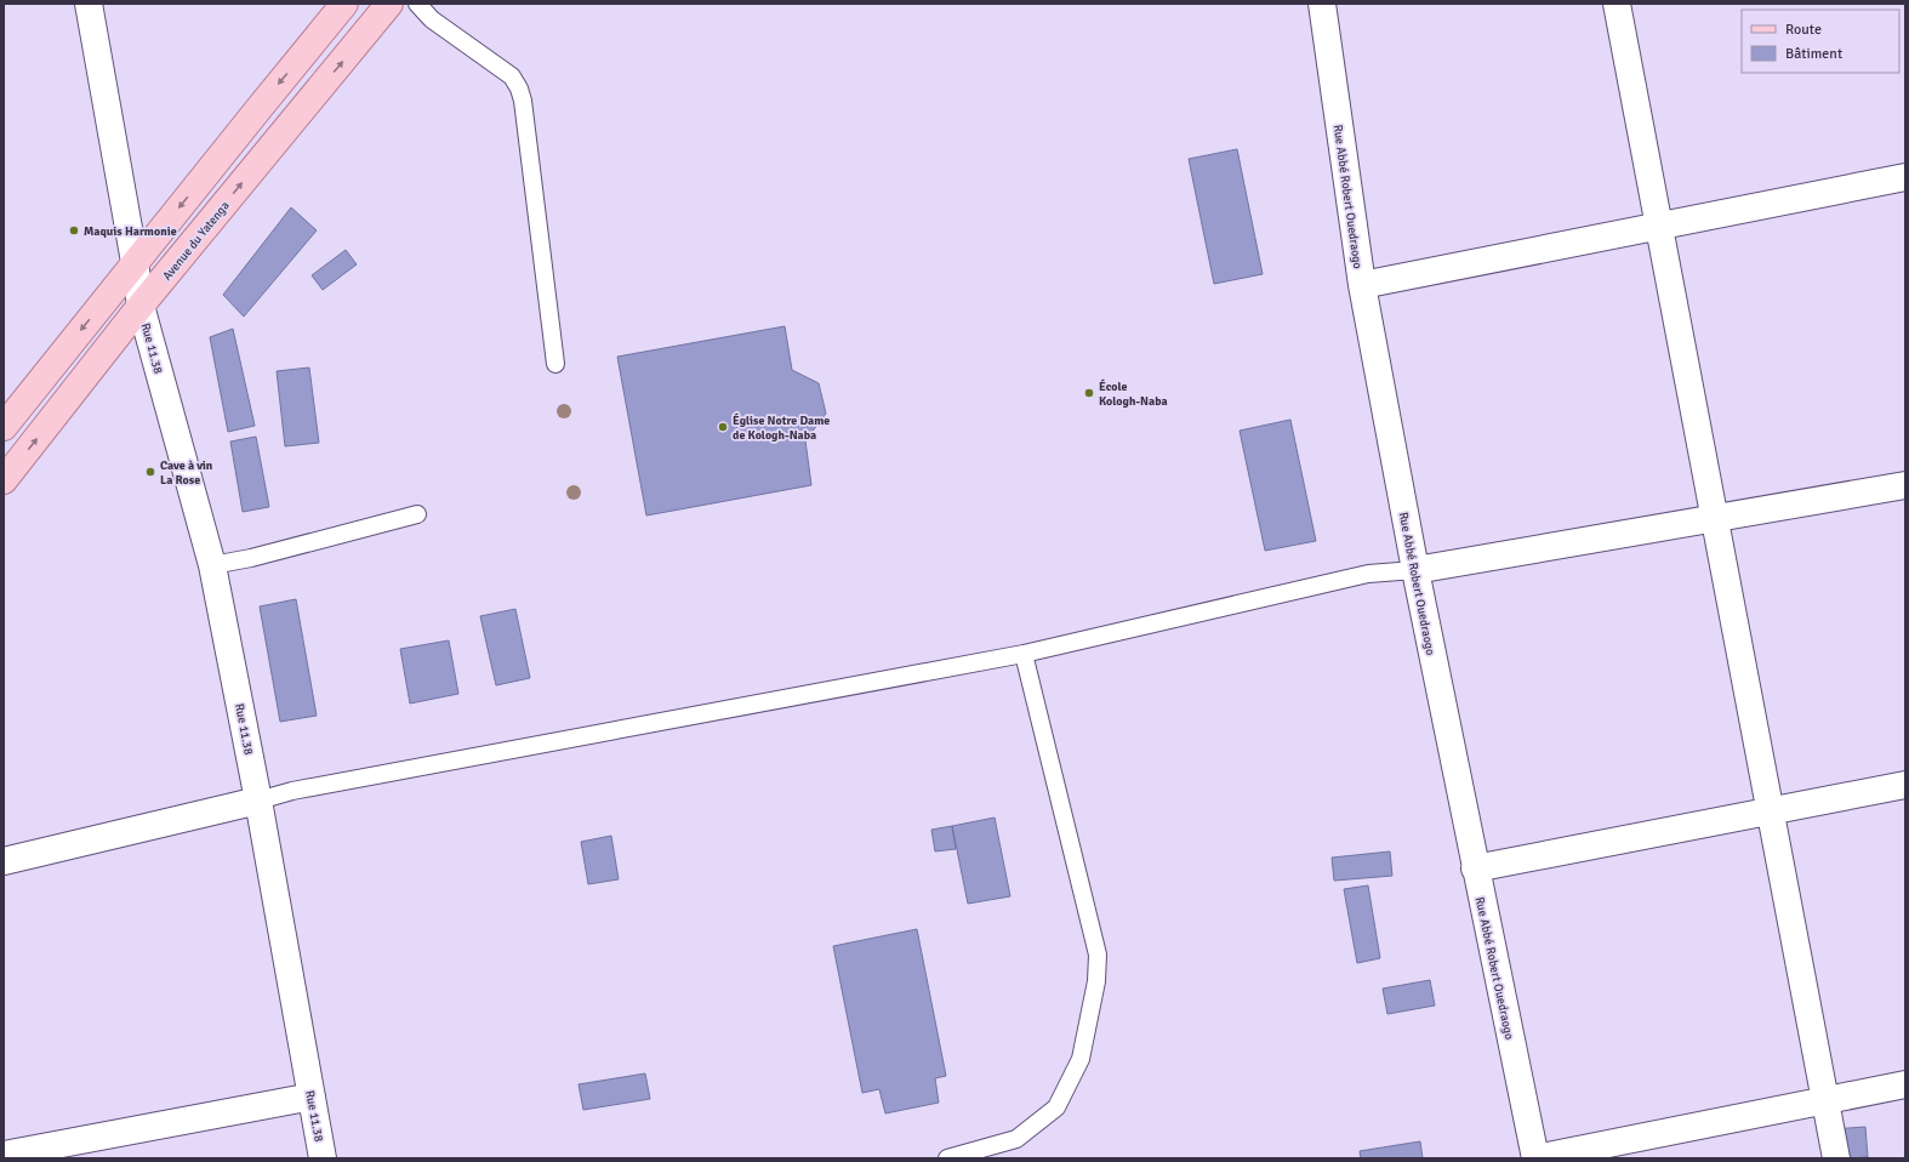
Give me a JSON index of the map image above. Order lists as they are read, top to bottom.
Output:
{
  "streets": {
    "main road": ["Avenue du Yatenga"],
    "street": ["Rue Abbé Robert Ouedraogo", "Rue 11.38"]
  },
  "crossings": [
    ["Avenue du Yatenga", "Rue 11.38"]
  ],
  "places": [
    "Maquis Harmonie",
    "École Kologh-Naba",
    "Église Notre Dame de Kologh-Naba",
    "Cave à vin La Rose"
  ],
  "legend": ["Route", "Bâtiment"]
}
